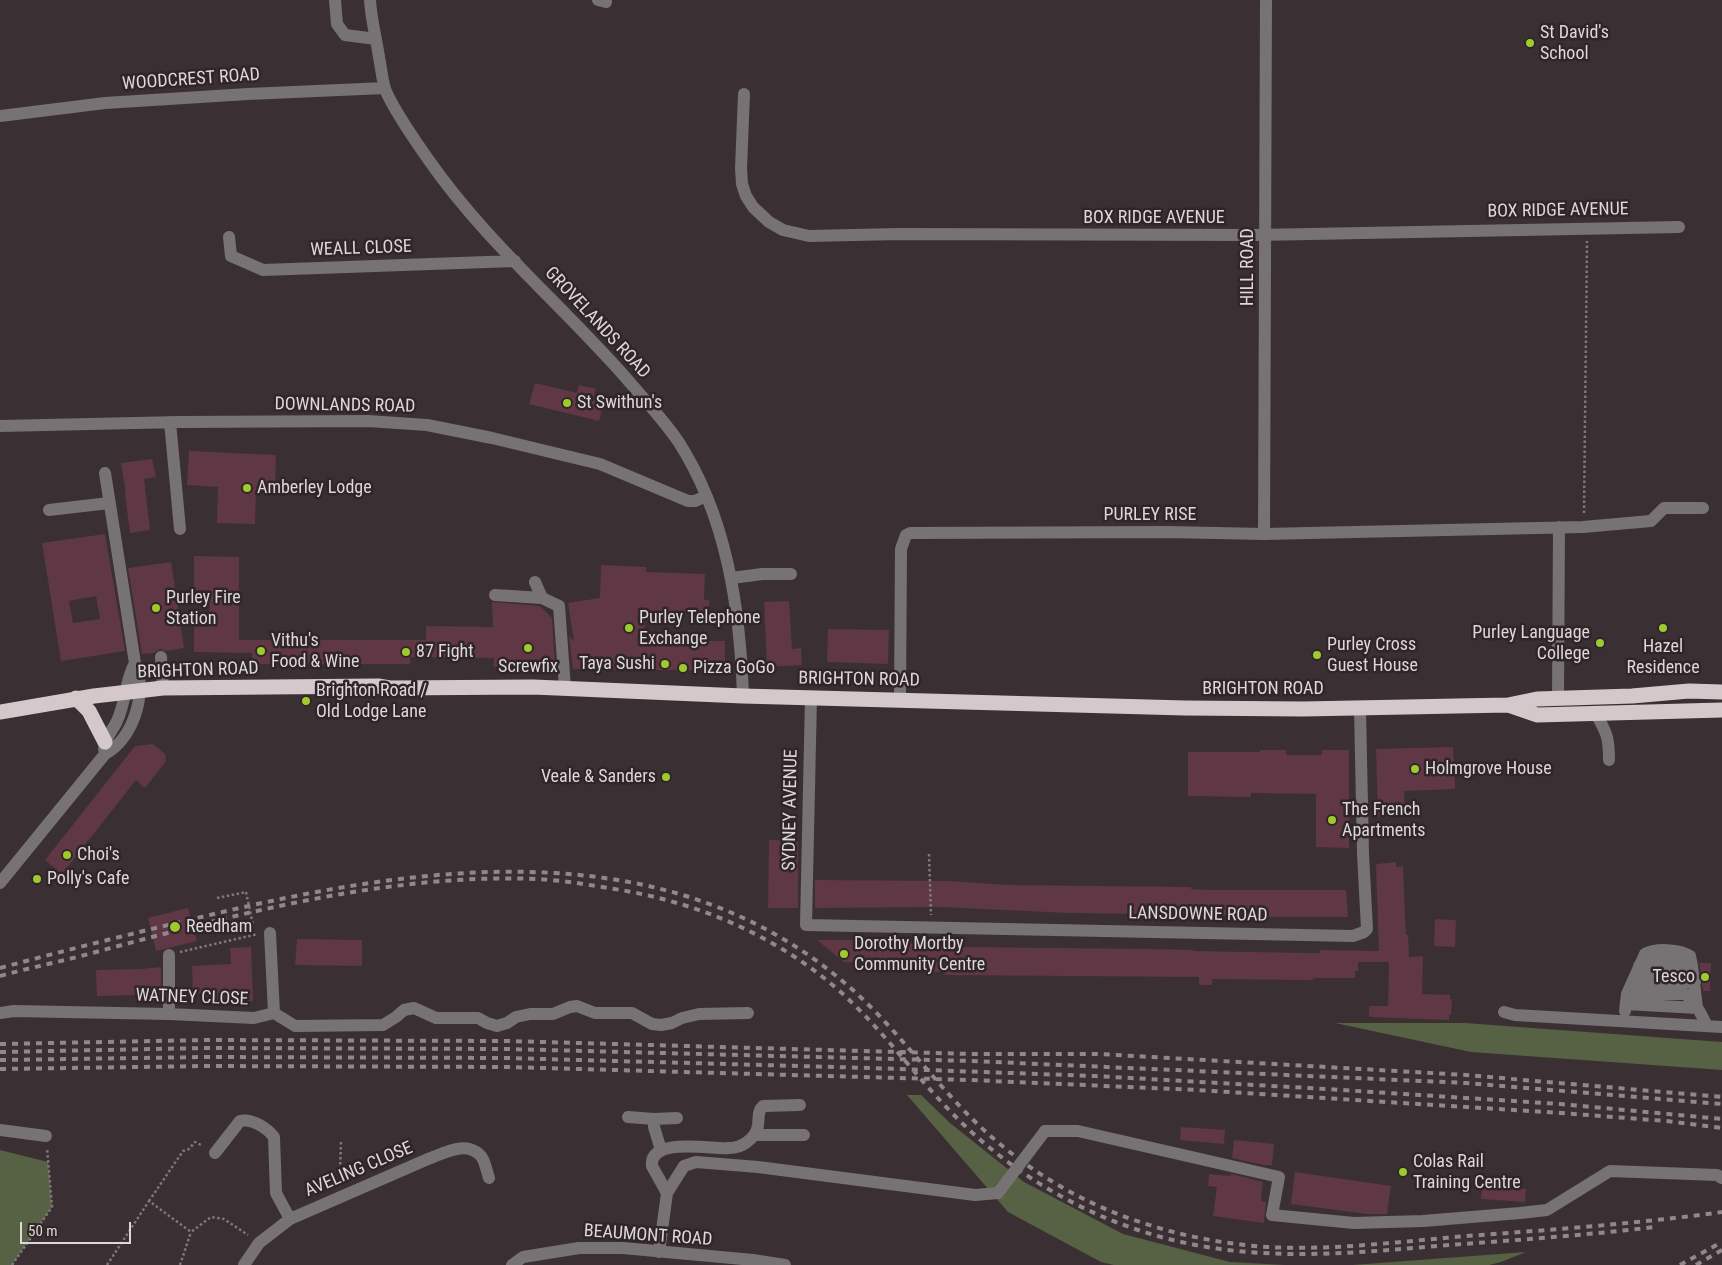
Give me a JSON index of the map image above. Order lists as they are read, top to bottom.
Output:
{
  "streets": {
    "highway": ["BRIGHTON ROAD"],
    "street": [
      "WOODCREST ROAD",
      "BOX RIDGE AVENUE",
      "WEALL CLOSE",
      "HILL ROAD",
      "GROVELANDS ROAD",
      "DOWNLANDS ROAD",
      "PURLEY RISE",
      "SYDNEY AVENUE",
      "LANSDOWNE ROAD",
      "WATNEY CLOSE",
      "AVELING CLOSE",
      "BEAUMONT ROAD"
    ]
  },
  "crossings": [
    ["WOODCREST ROAD", "GROVELANDS ROAD"],
    ["BOX RIDGE AVENUE", "HILL ROAD"],
    ["WEALL CLOSE", "GROVELANDS ROAD"],
    ["HILL ROAD", "PURLEY RISE"],
    ["GROVELANDS ROAD", "DOWNLANDS ROAD"],
    ["GROVELANDS ROAD", "BRIGHTON ROAD"],
    ["PURLEY RISE", "BRIGHTON ROAD"],
    ["BRIGHTON ROAD", "SYDNEY AVENUE"],
    ["BRIGHTON ROAD", "LANSDOWNE ROAD"],
    ["SYDNEY AVENUE", "LANSDOWNE ROAD"]
  ],
  "places": [
    "St David's School",
    "St Swithun's",
    "Amberley Lodge",
    "Purley Fire Station",
    "Purley Telephone Exchange",
    "Hazel Residence",
    "Purley Language College",
    "Screwfix",
    "Vithu's Food & Wine",
    "87 Fight",
    "Purley Cross Guest House",
    "Taya Sushi",
    "Pizza GoGo",
    "Brighton Road / Old Lodge Lane",
    "Holmgrove House",
    "Veale & Sanders",
    "The French Apartments",
    "Choi's",
    "Polly's Cafe",
    "Reedham",
    "Dorothy Mortby Community Centre",
    "Tesco",
    "Colas Rail Training Centre"
  ],
  "scale_bar": "50 m"
}
